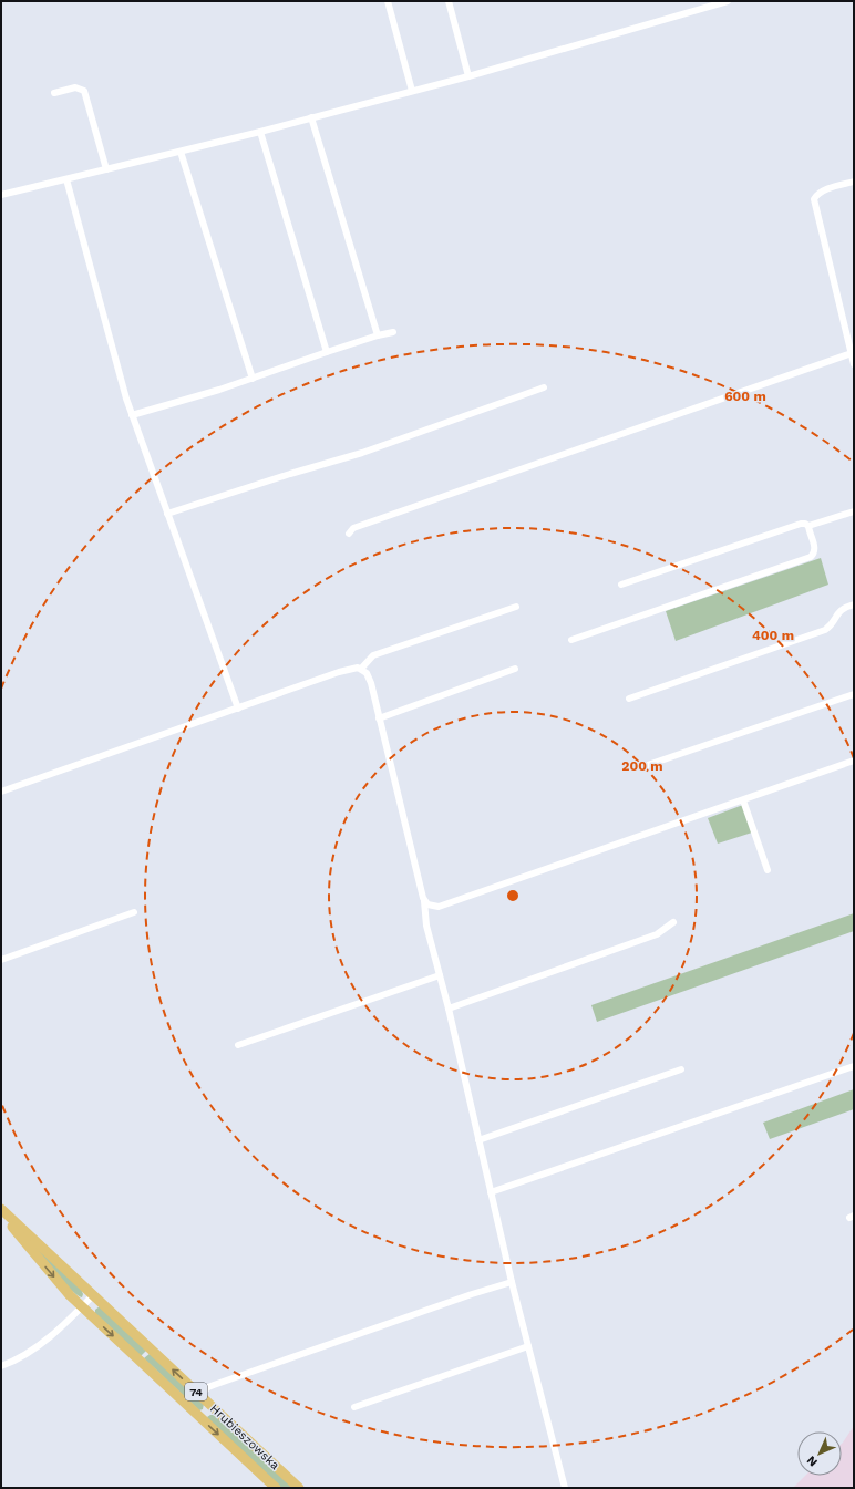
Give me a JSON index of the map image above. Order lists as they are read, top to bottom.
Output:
{
  "streets": {
    "main road": ["74", "Hrubieszowska"]
  },
  "crossings": [
    ["74", "Hrubieszowska"]
  ],
  "north": "bottom left",
  "rings": ["600 m", "400 m", "200 m"]
}
